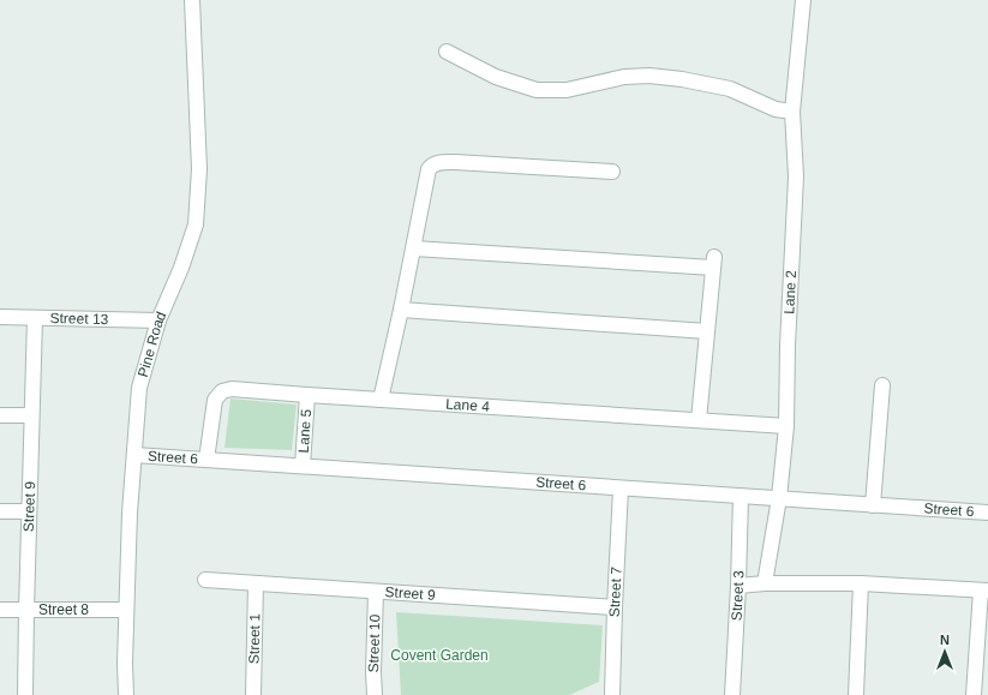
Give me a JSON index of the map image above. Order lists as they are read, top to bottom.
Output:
{
  "streets": {
    "street": [
      "Lane 2",
      "Street 13",
      "Pine Road",
      "Lane 4",
      "Lane 5",
      "Street 6",
      "Street 9",
      "Street 7",
      "Street 3",
      "Street 8",
      "Street 1",
      "Street 10"
    ]
  },
  "crossings": [
    ["Lane 2", "Lane 4"],
    ["Lane 2", "Street 6"],
    ["Street 13", "Pine Road"],
    ["Street 13", "Street 9"],
    ["Pine Road", "Street 6"],
    ["Pine Road", "Street 8"],
    ["Lane 4", "Lane 5"],
    ["Lane 4", "Street 6"],
    ["Lane 5", "Street 6"],
    ["Street 6", "Street 7"],
    ["Street 6", "Street 3"],
    ["Street 9", "Street 7"],
    ["Street 9", "Street 8"],
    ["Street 9", "Street 1"],
    ["Street 9", "Street 10"]
  ],
  "parks": ["Covent Garden"],
  "north": "top"
}
